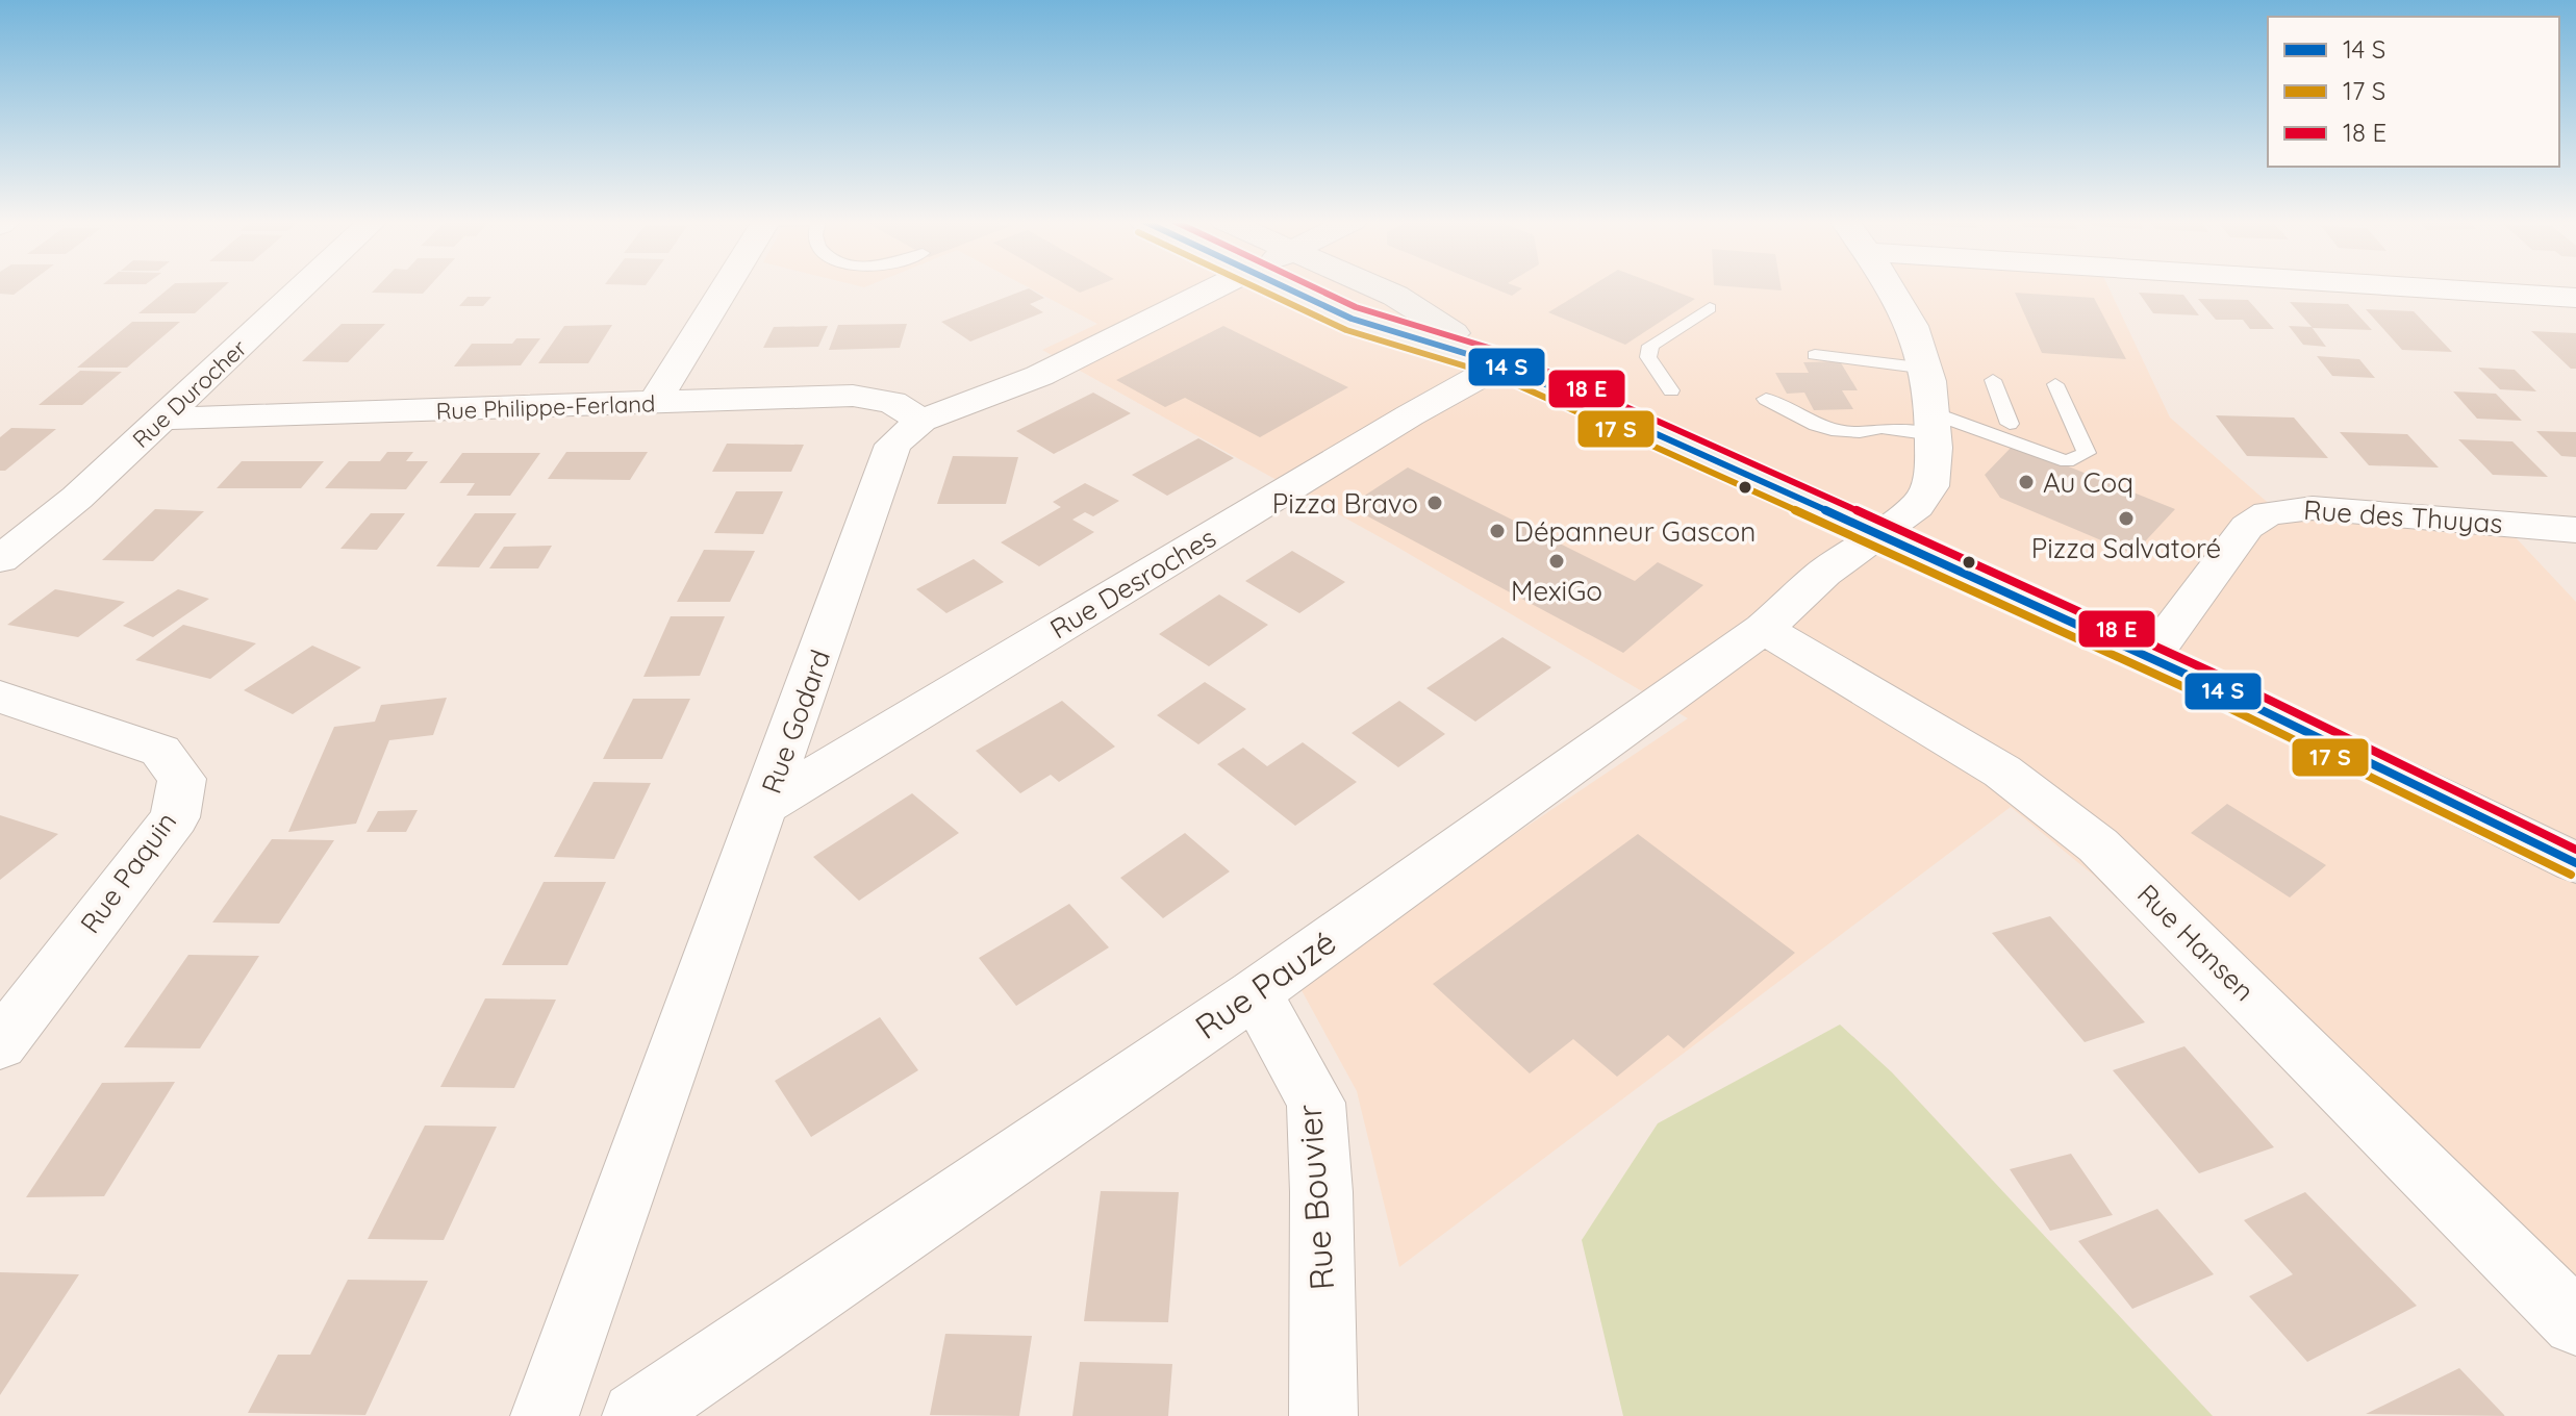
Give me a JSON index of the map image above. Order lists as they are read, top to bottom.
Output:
{
  "streets": {
    "street": [
      "Rue Durocher",
      "Rue Philippe-Ferland",
      "Rue des Thuyas",
      "Rue Desroches",
      "Rue Godard",
      "Rue Paquin",
      "Rue Hansen",
      "Rue Pauzé",
      "Rue Bouvier"
    ]
  },
  "crossings": [
    ["Rue Durocher", "Rue Philippe-Ferland"],
    ["Rue Philippe-Ferland", "Rue Godard"],
    ["Rue Desroches", "Rue Godard"],
    ["Rue Hansen", "Rue Pauzé"],
    ["Rue Pauzé", "Rue Bouvier"]
  ],
  "places": [
    "Au Coq",
    "Pizza Bravo",
    "Pizza Salvatoré",
    "Dépanneur Gascon",
    "MexiGo"
  ],
  "legend": ["14 S", "17 S", "18 E"]
}
